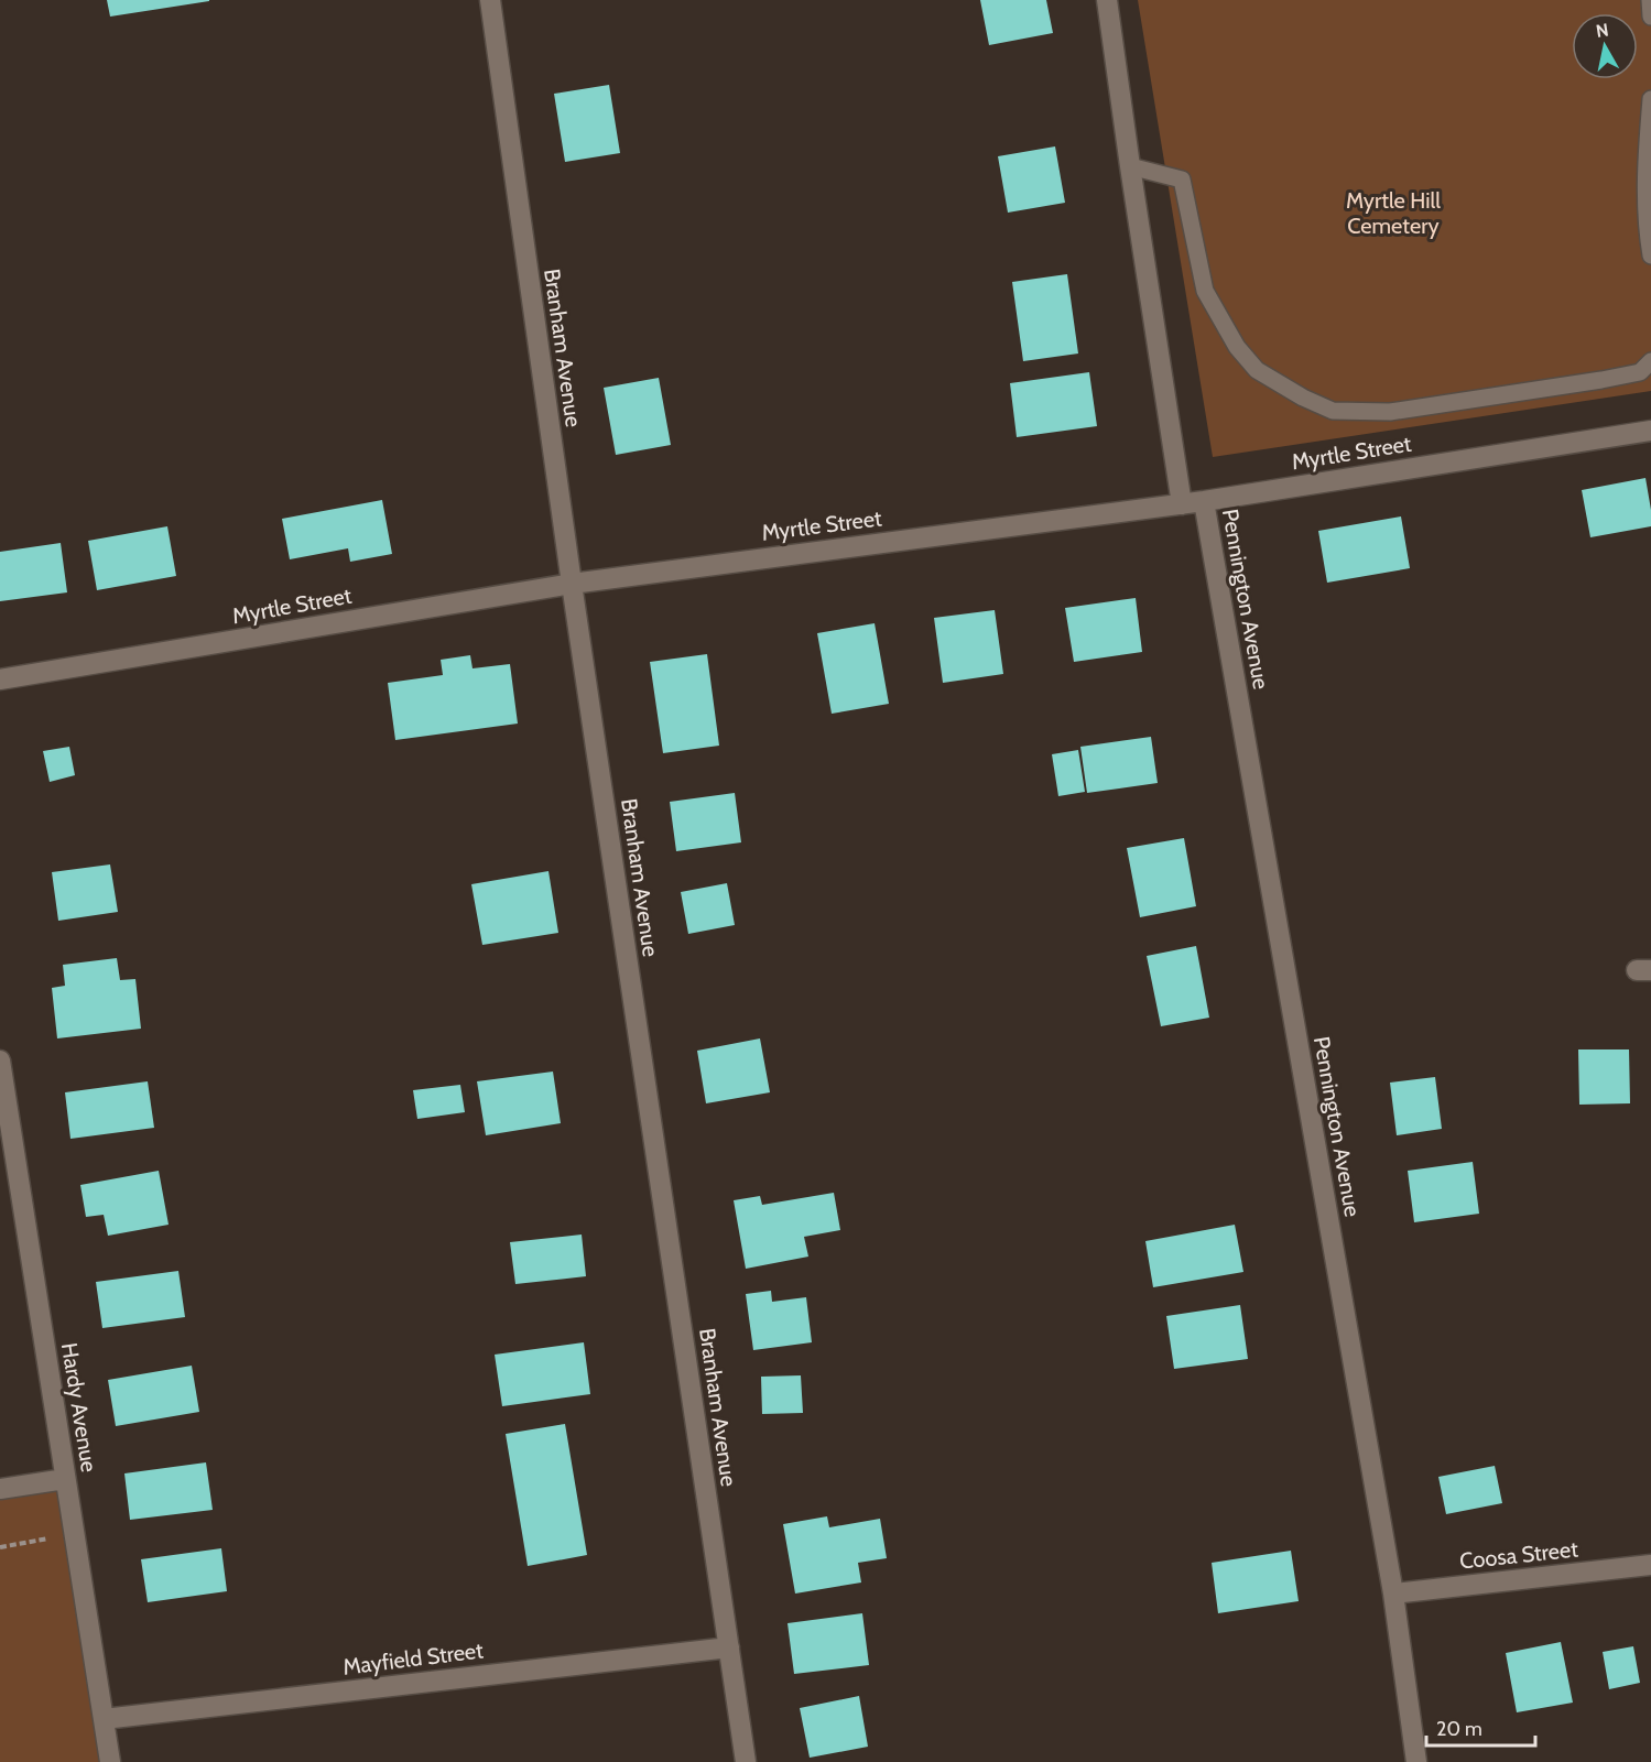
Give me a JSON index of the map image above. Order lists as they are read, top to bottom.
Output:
{
  "streets": {
    "street": [
      "Branham Avenue",
      "Myrtle Street",
      "Pennington Avenue",
      "Hardy Avenue",
      "Coosa Street",
      "Mayfield Street"
    ]
  },
  "crossings": [
    ["Branham Avenue", "Myrtle Street"],
    ["Branham Avenue", "Mayfield Street"],
    ["Myrtle Street", "Pennington Avenue"],
    ["Pennington Avenue", "Coosa Street"],
    ["Hardy Avenue", "Mayfield Street"]
  ],
  "parks": ["Myrtle Hill Cemetery"],
  "scale_bar": "20 m",
  "north": "top"
}
